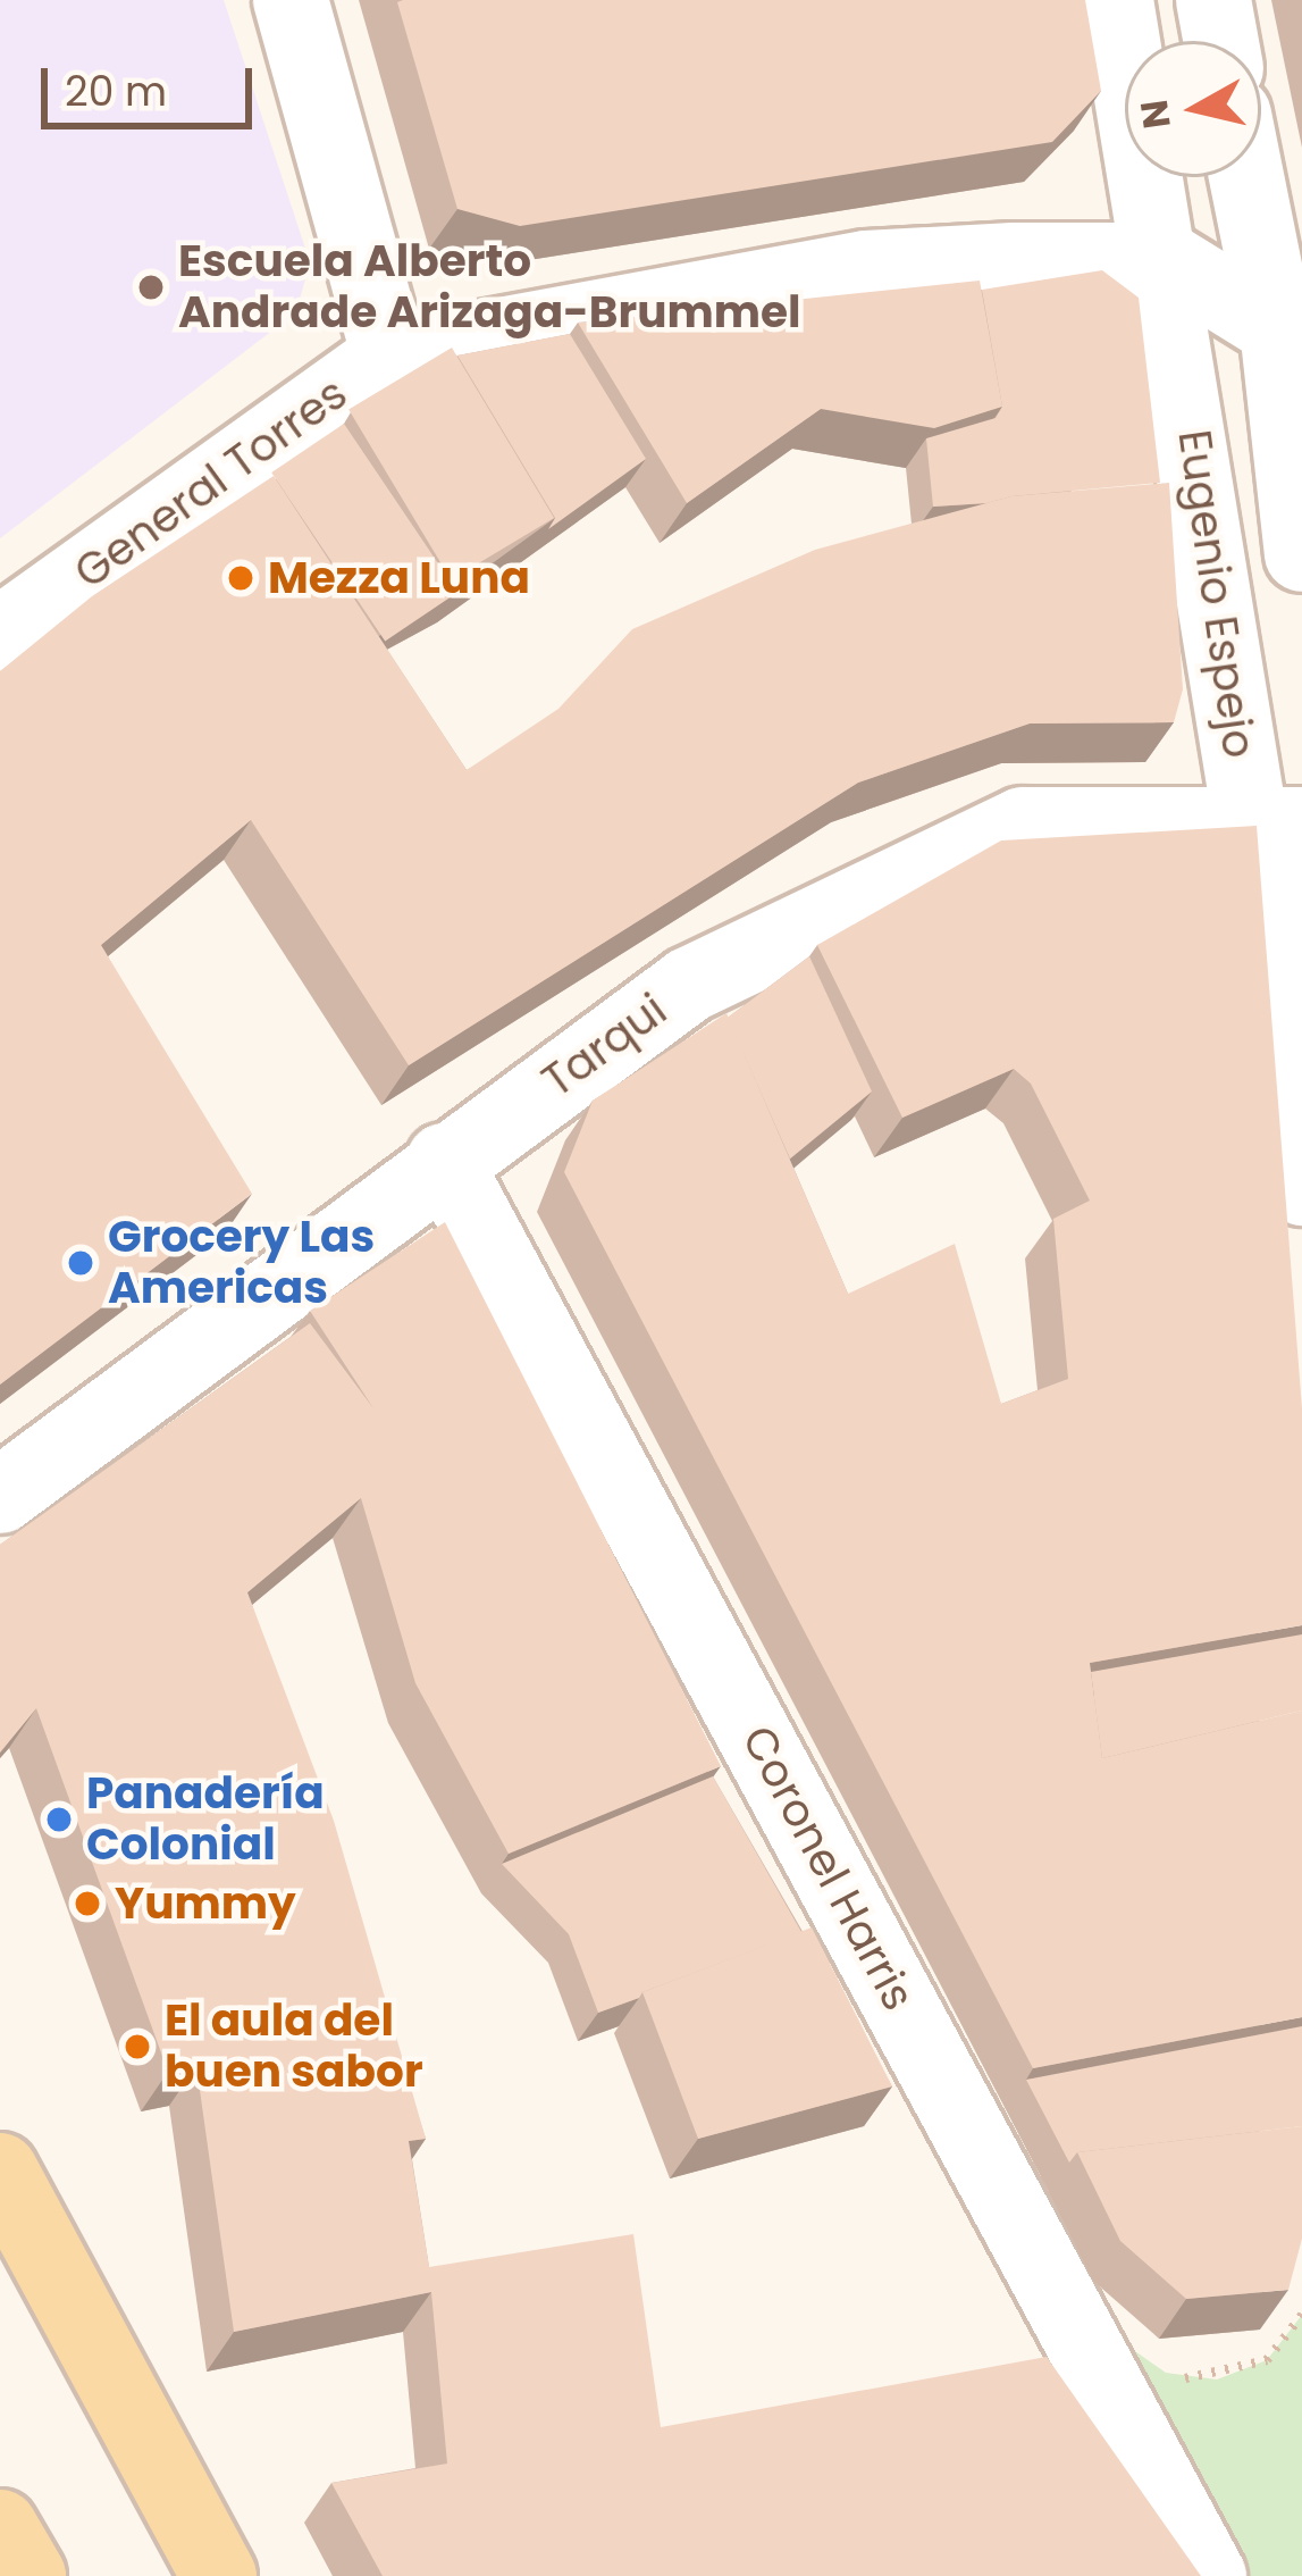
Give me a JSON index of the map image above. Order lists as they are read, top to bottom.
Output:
{
  "streets": {
    "street": [
      "General Torres",
      "Eugenio Espejo",
      "Tarqui",
      "Coronel Harris"
    ]
  },
  "crossings": [
    ["General Torres", "Eugenio Espejo"],
    ["Eugenio Espejo", "Tarqui"],
    ["Tarqui", "Coronel Harris"]
  ],
  "places": [
    "Escuela Alberto Andrade Arizaga-Brummel",
    "Mezza Luna",
    "Grocery Las Americas",
    "Panadería Colonial",
    "Yummy",
    "El aula del buen sabor"
  ],
  "scale_bar": "20 m",
  "north": "left"
}
